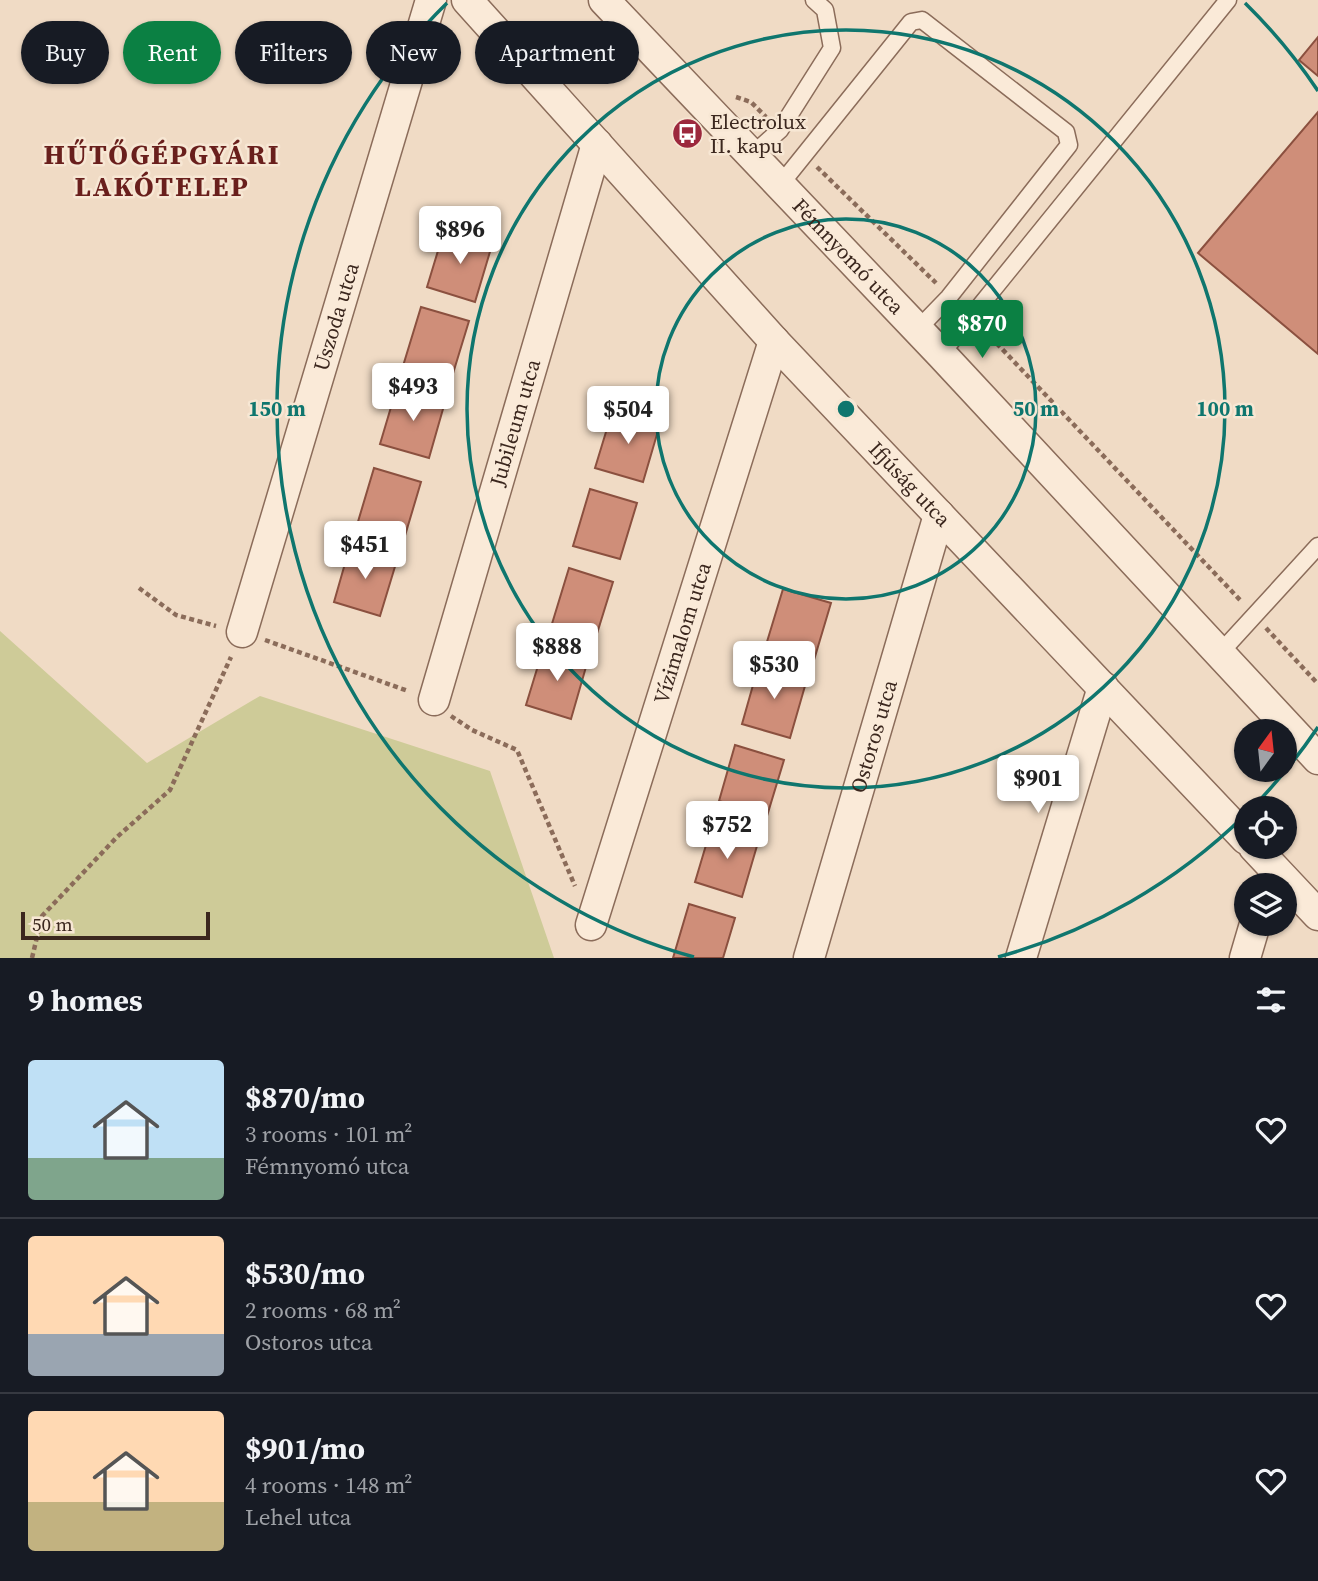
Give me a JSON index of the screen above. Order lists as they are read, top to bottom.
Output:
{
  "streets": {
    "street": [
      "Fémnyomó utca",
      "Uszoda utca",
      "Jubileum utca",
      "Ifjúság utca",
      "Vízimalom utca",
      "Ostoros utca"
    ]
  },
  "crossings": [
    ["Jubileum utca", "Ifjúság utca"],
    ["Ifjúság utca", "Vízimalom utca"],
    ["Ifjúság utca", "Ostoros utca"]
  ],
  "districts": ["HŰTŐGÉPGYÁRI LAKÓTELEP"],
  "places": {
    "bus stop": ["Electrolux II. kapu"]
  },
  "scale_bar": "50 m",
  "north": "top",
  "page": {
    "chip": [
      "Buy",
      "Rent",
      "Filters",
      "New",
      "Apartment"
    ],
    "price": [
      "$896",
      "$870",
      "$493",
      "$504",
      "$451",
      "$888",
      "$530",
      "$901",
      "$752"
    ],
    "scale": "50 m",
    "heading": "9 homes",
    "list": [
      {
        "name": "$870/mo",
        "note": "3 rooms · 101 m² · Fémnyomó utca"
      },
      {
        "name": "$530/mo",
        "note": "2 rooms · 68 m² · Ostoros utca"
      },
      {
        "name": "$901/mo",
        "note": "4 rooms · 148 m² · Lehel utca"
      }
    ]
  },
  "rings": ["50 m", "100 m", "150 m"]
}
